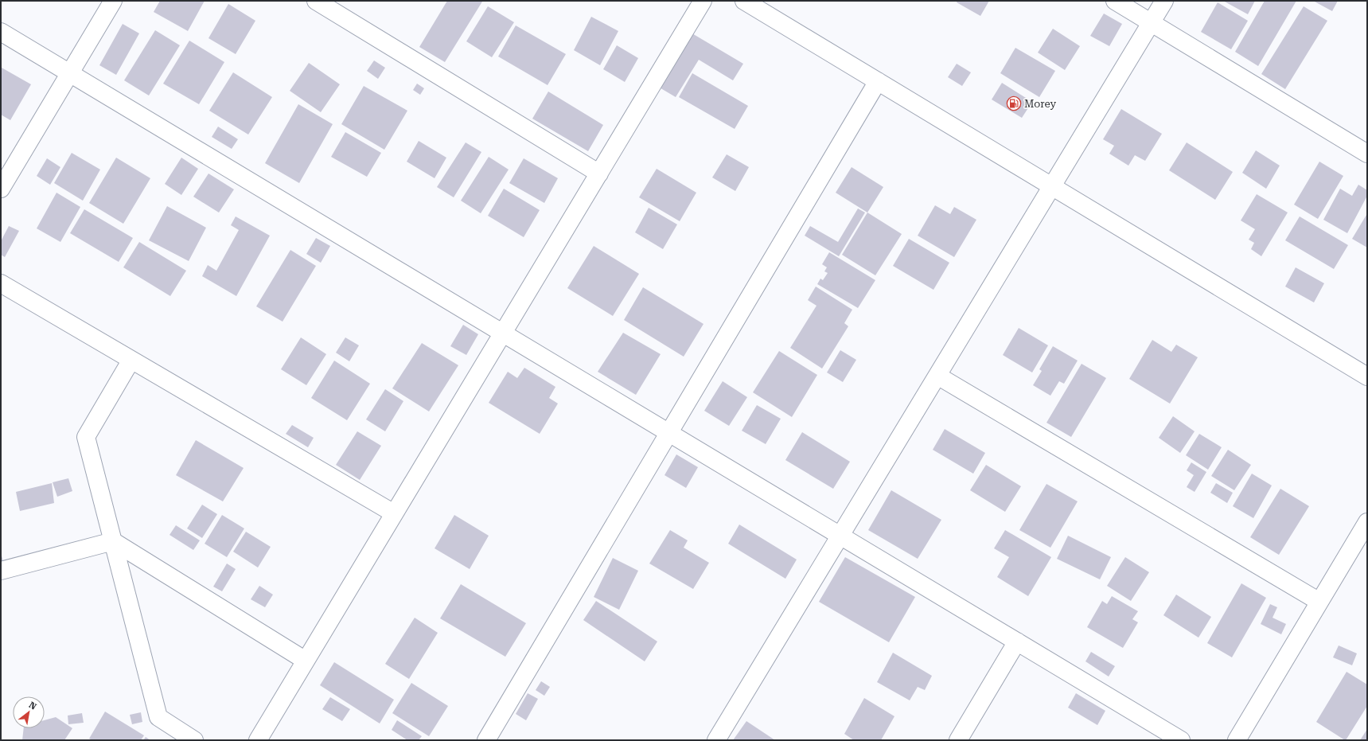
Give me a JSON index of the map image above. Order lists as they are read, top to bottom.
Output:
{
  "places": {
    "fuel station": ["Morey"]
  },
  "north": "top right"
}
